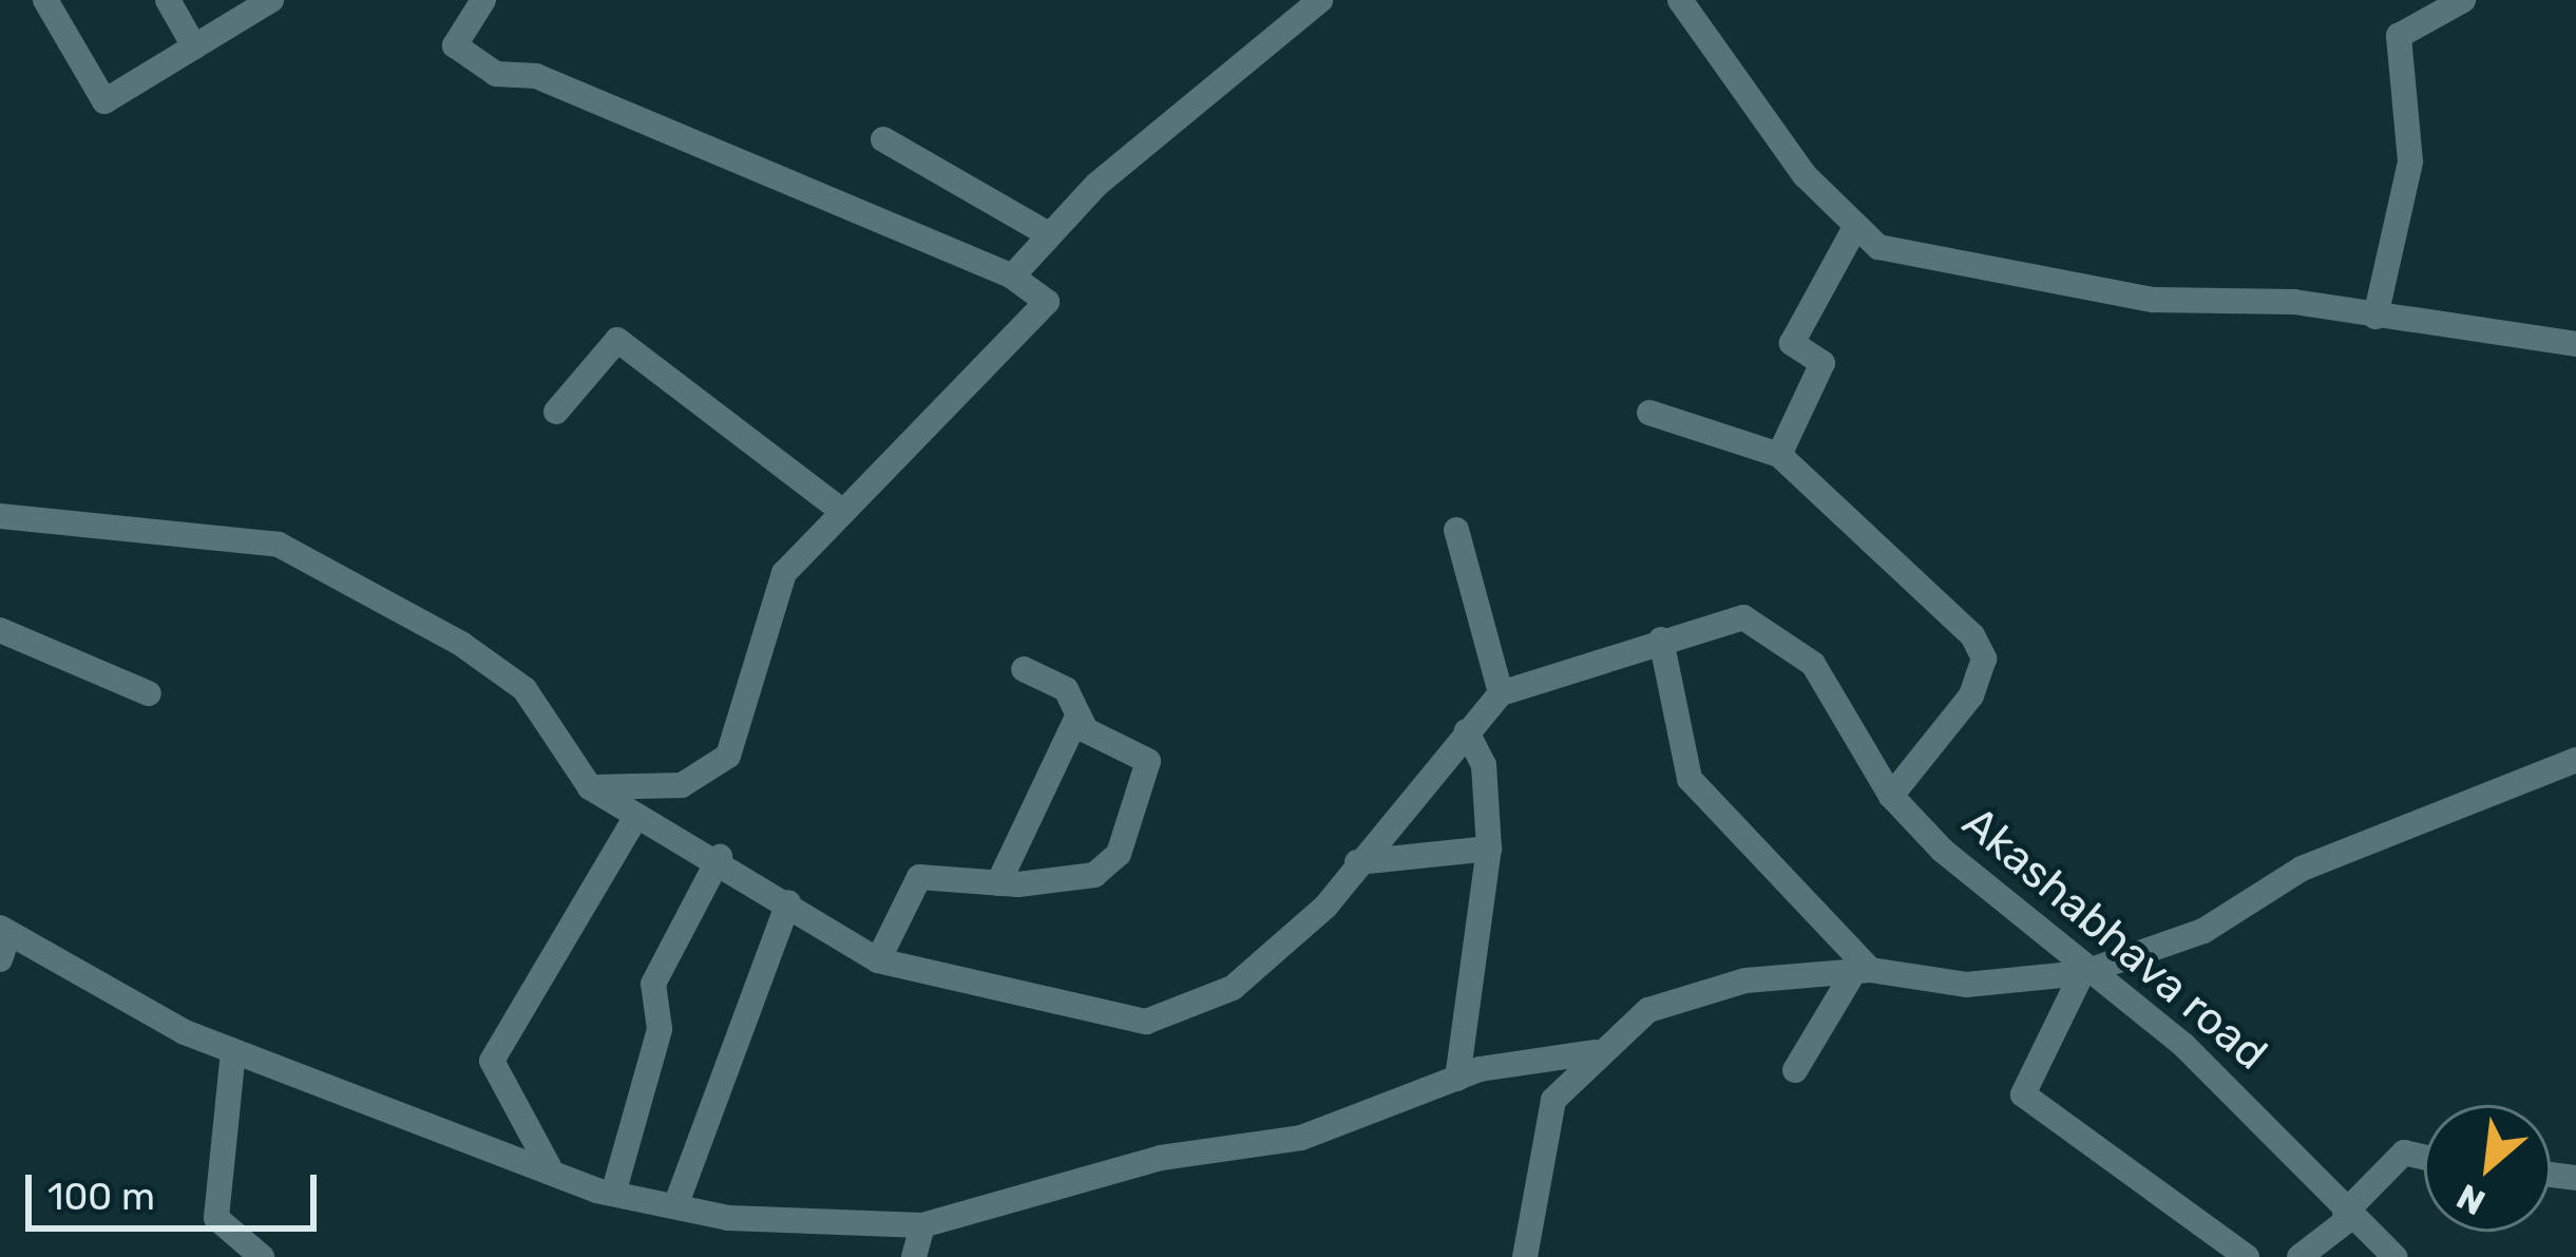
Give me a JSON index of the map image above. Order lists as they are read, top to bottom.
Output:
{
  "streets": {
    "street": ["Akashabhava road"]
  },
  "scale_bar": "100 m",
  "north": "bottom left"
}
